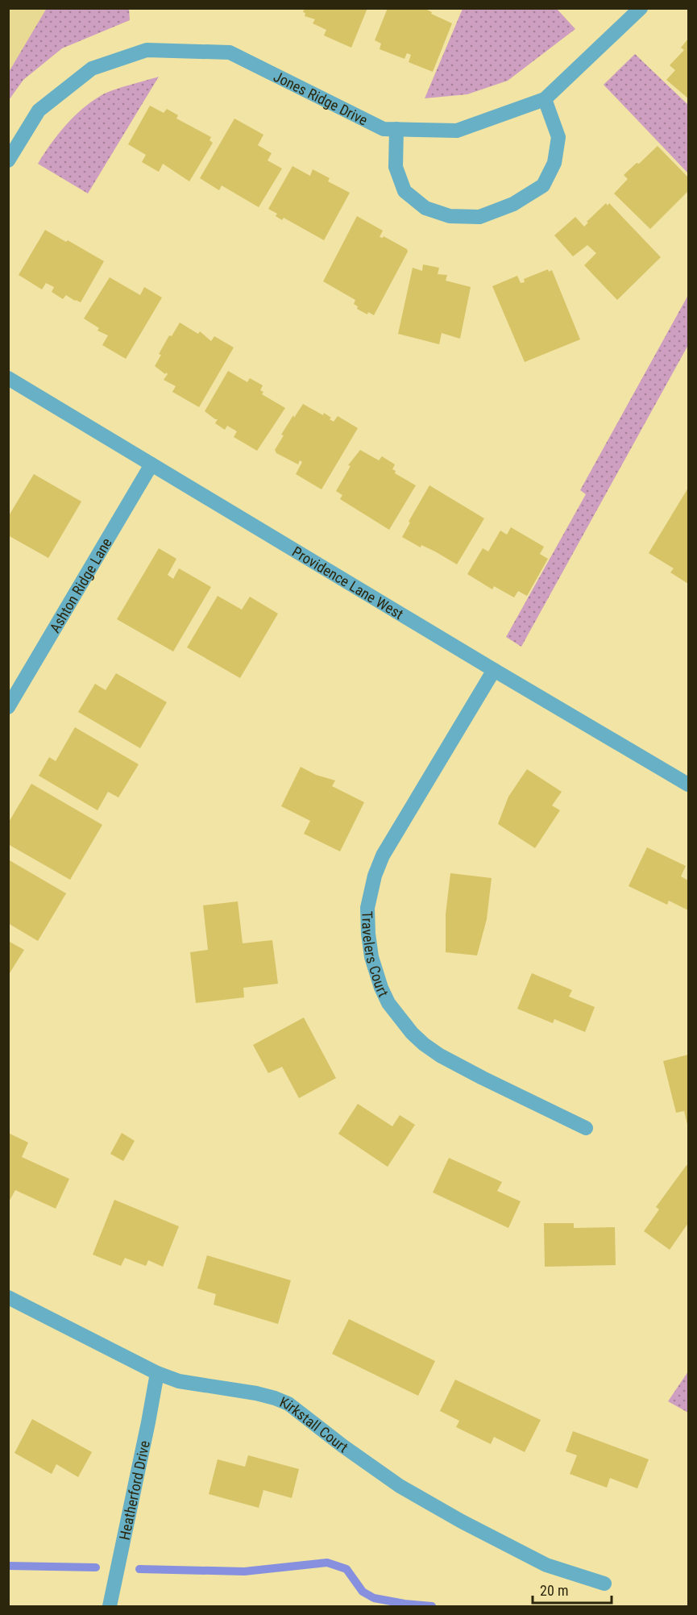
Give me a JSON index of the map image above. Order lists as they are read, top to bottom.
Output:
{
  "streets": {
    "street": [
      "Jones Ridge Drive",
      "Providence Lane West",
      "Ashton Ridge Lane",
      "Travelers Court",
      "Kirkstall Court",
      "Heatherford Drive"
    ]
  },
  "crossings": [
    ["Providence Lane West", "Ashton Ridge Lane"],
    ["Providence Lane West", "Travelers Court"],
    ["Kirkstall Court", "Heatherford Drive"]
  ],
  "scale_bar": "20 m"
}
